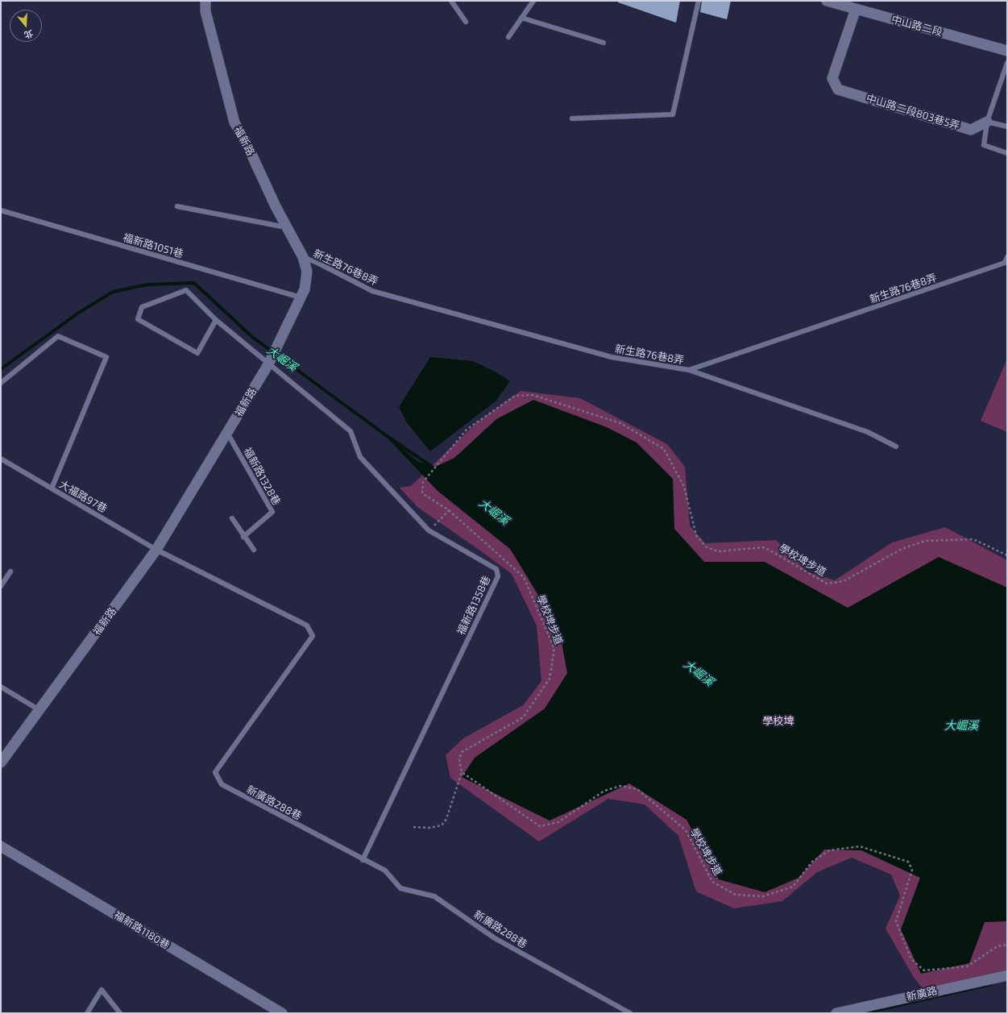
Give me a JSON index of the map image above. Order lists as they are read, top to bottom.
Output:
{
  "streets": {
    "street": [
      "中山路二段",
      "中山路二段803巷5弄",
      "福新路",
      "福新路1180巷",
      "新廣路"
    ],
    "lane": [
      "福新路1051巷",
      "新生路76巷8弄",
      "福新路1328巷",
      "大福路97巷",
      "福新路1358巷",
      "新廣路288巷"
    ],
    "path": ["學校埤步道"]
  },
  "crossings": [
    ["中山路二段", "中山路二段803巷5弄"],
    ["福新路", "福新路1051巷"],
    ["福新路", "新生路76巷8弄"],
    ["福新路", "福新路1328巷"],
    ["福新路", "大福路97巷"],
    ["福新路", "福新路1358巷"],
    ["福新路", "新廣路288巷"],
    ["大福路97巷", "新廣路288巷"],
    ["福新路1358巷", "新廣路288巷"]
  ],
  "water": ["大崛溪"],
  "parks": ["學校埤"],
  "north": "bottom"
}
